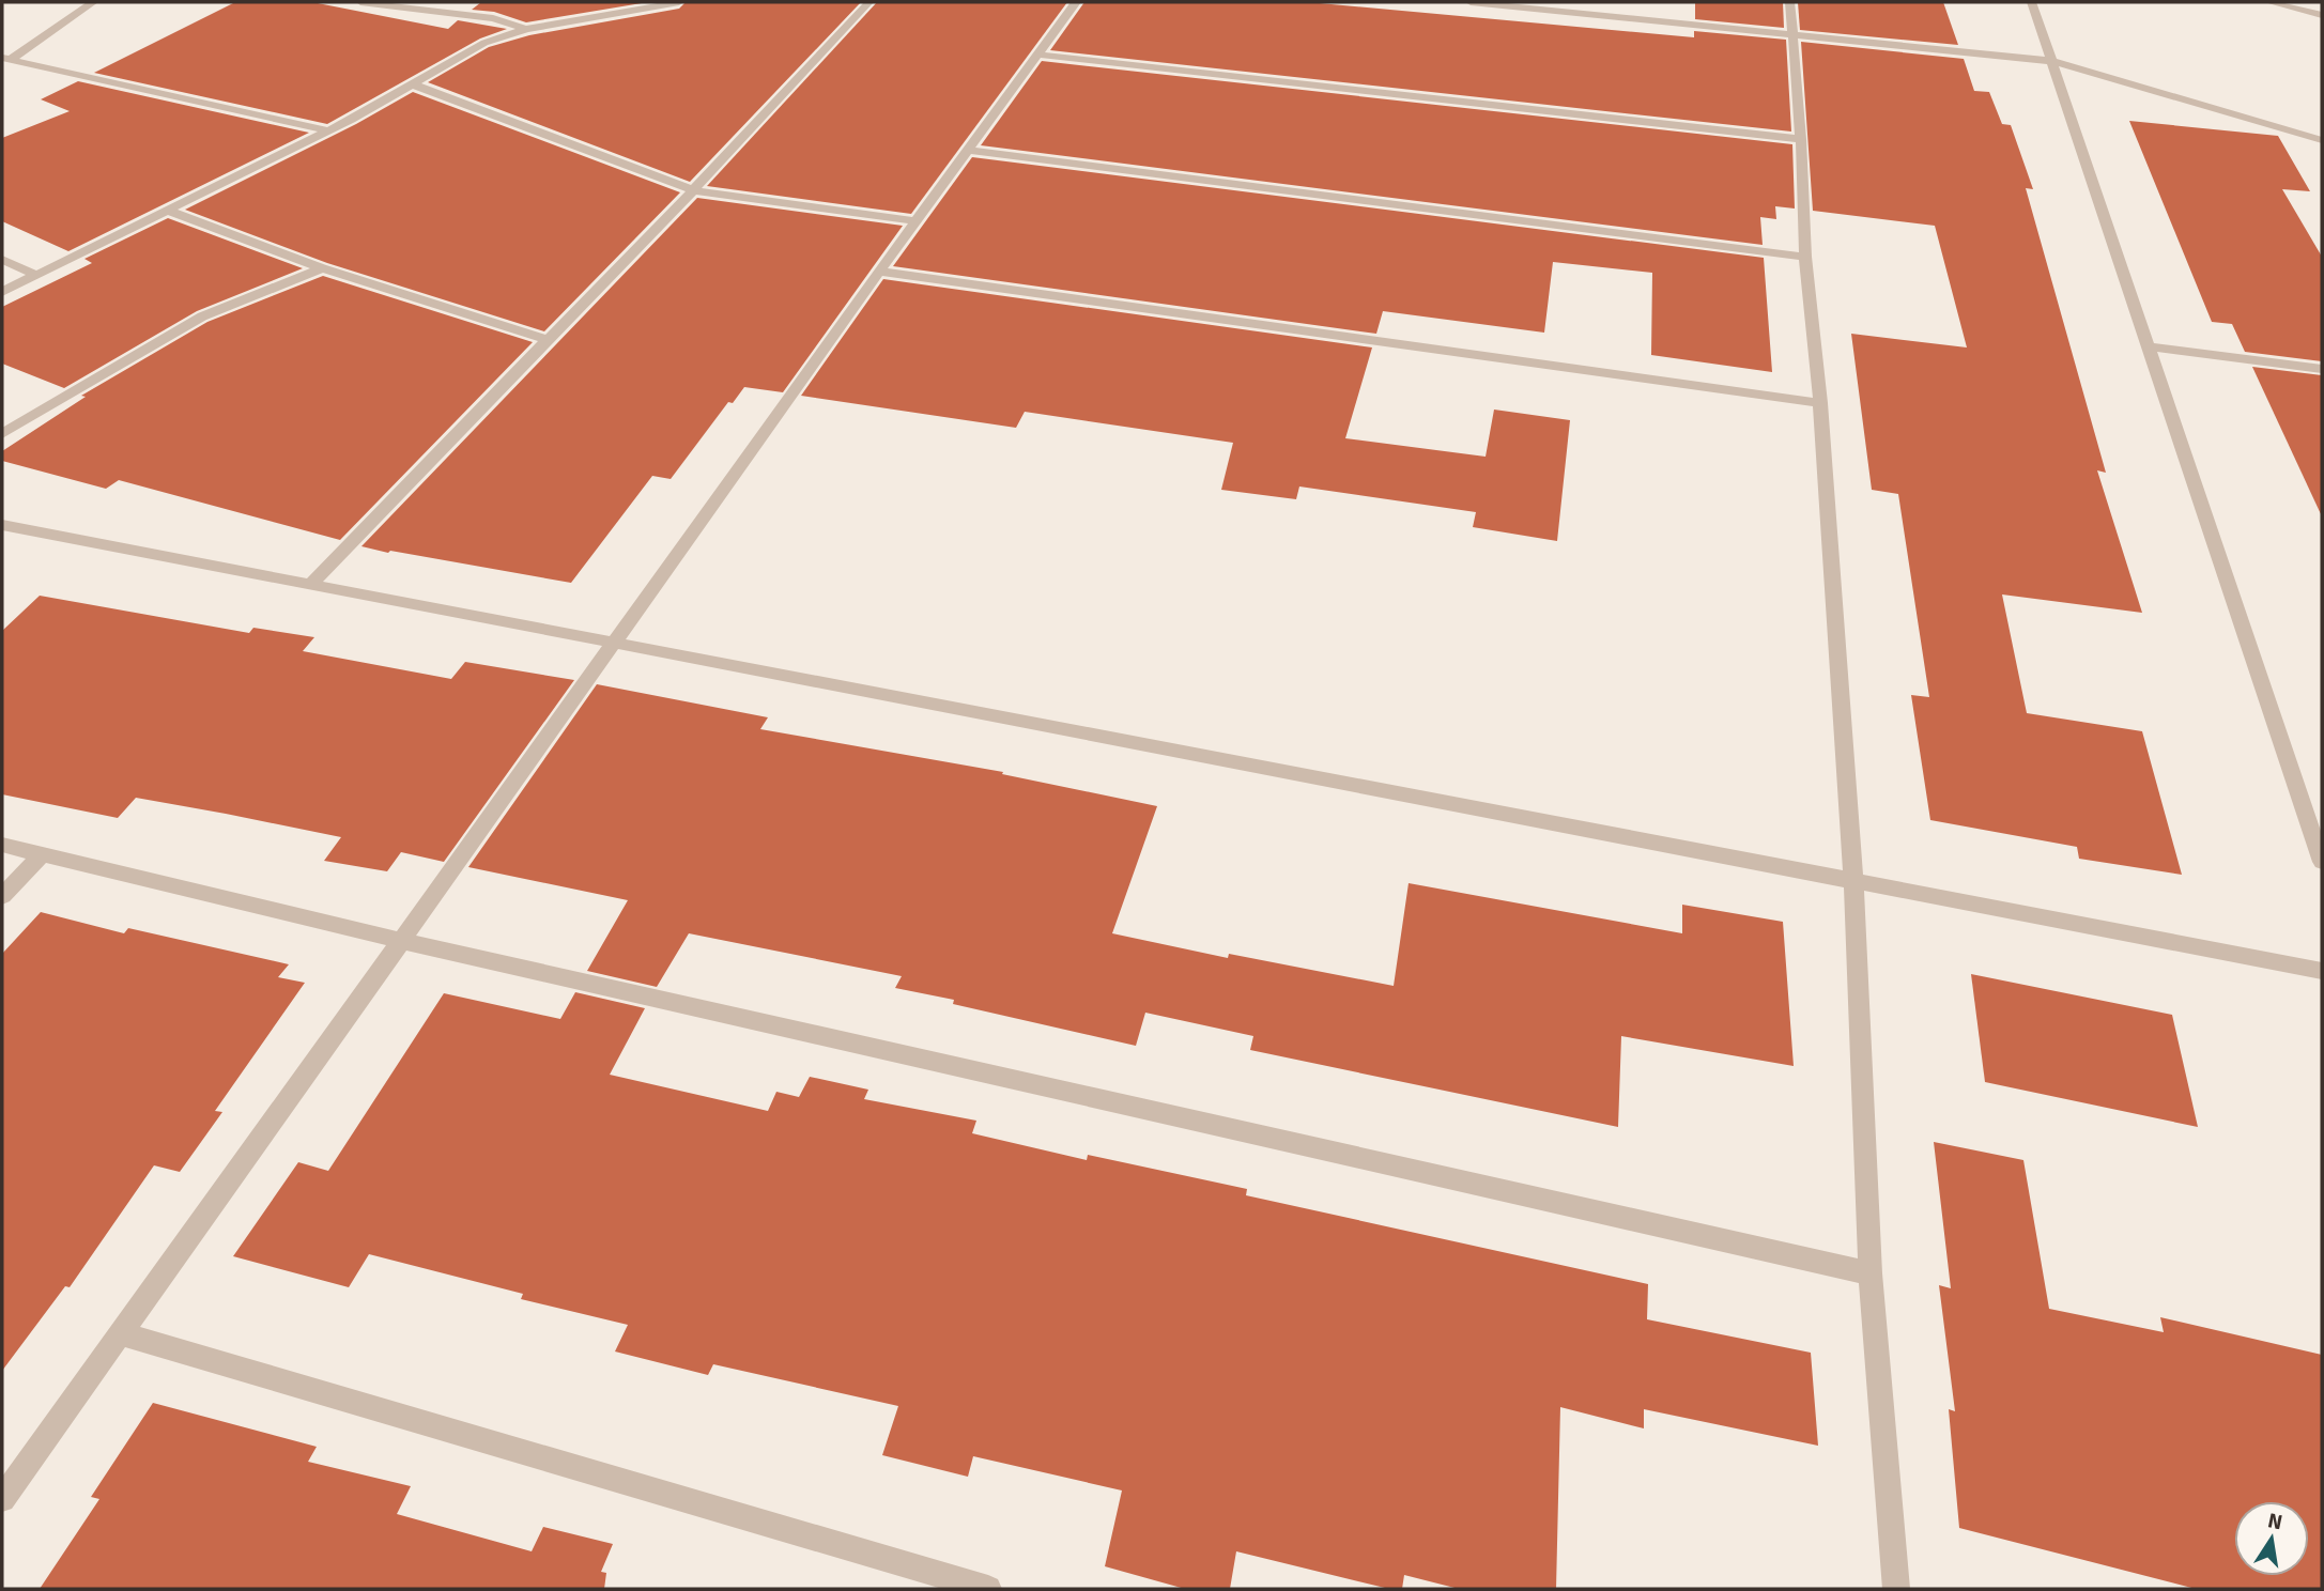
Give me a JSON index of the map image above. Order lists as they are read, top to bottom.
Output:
{
  "north": "top"
}
